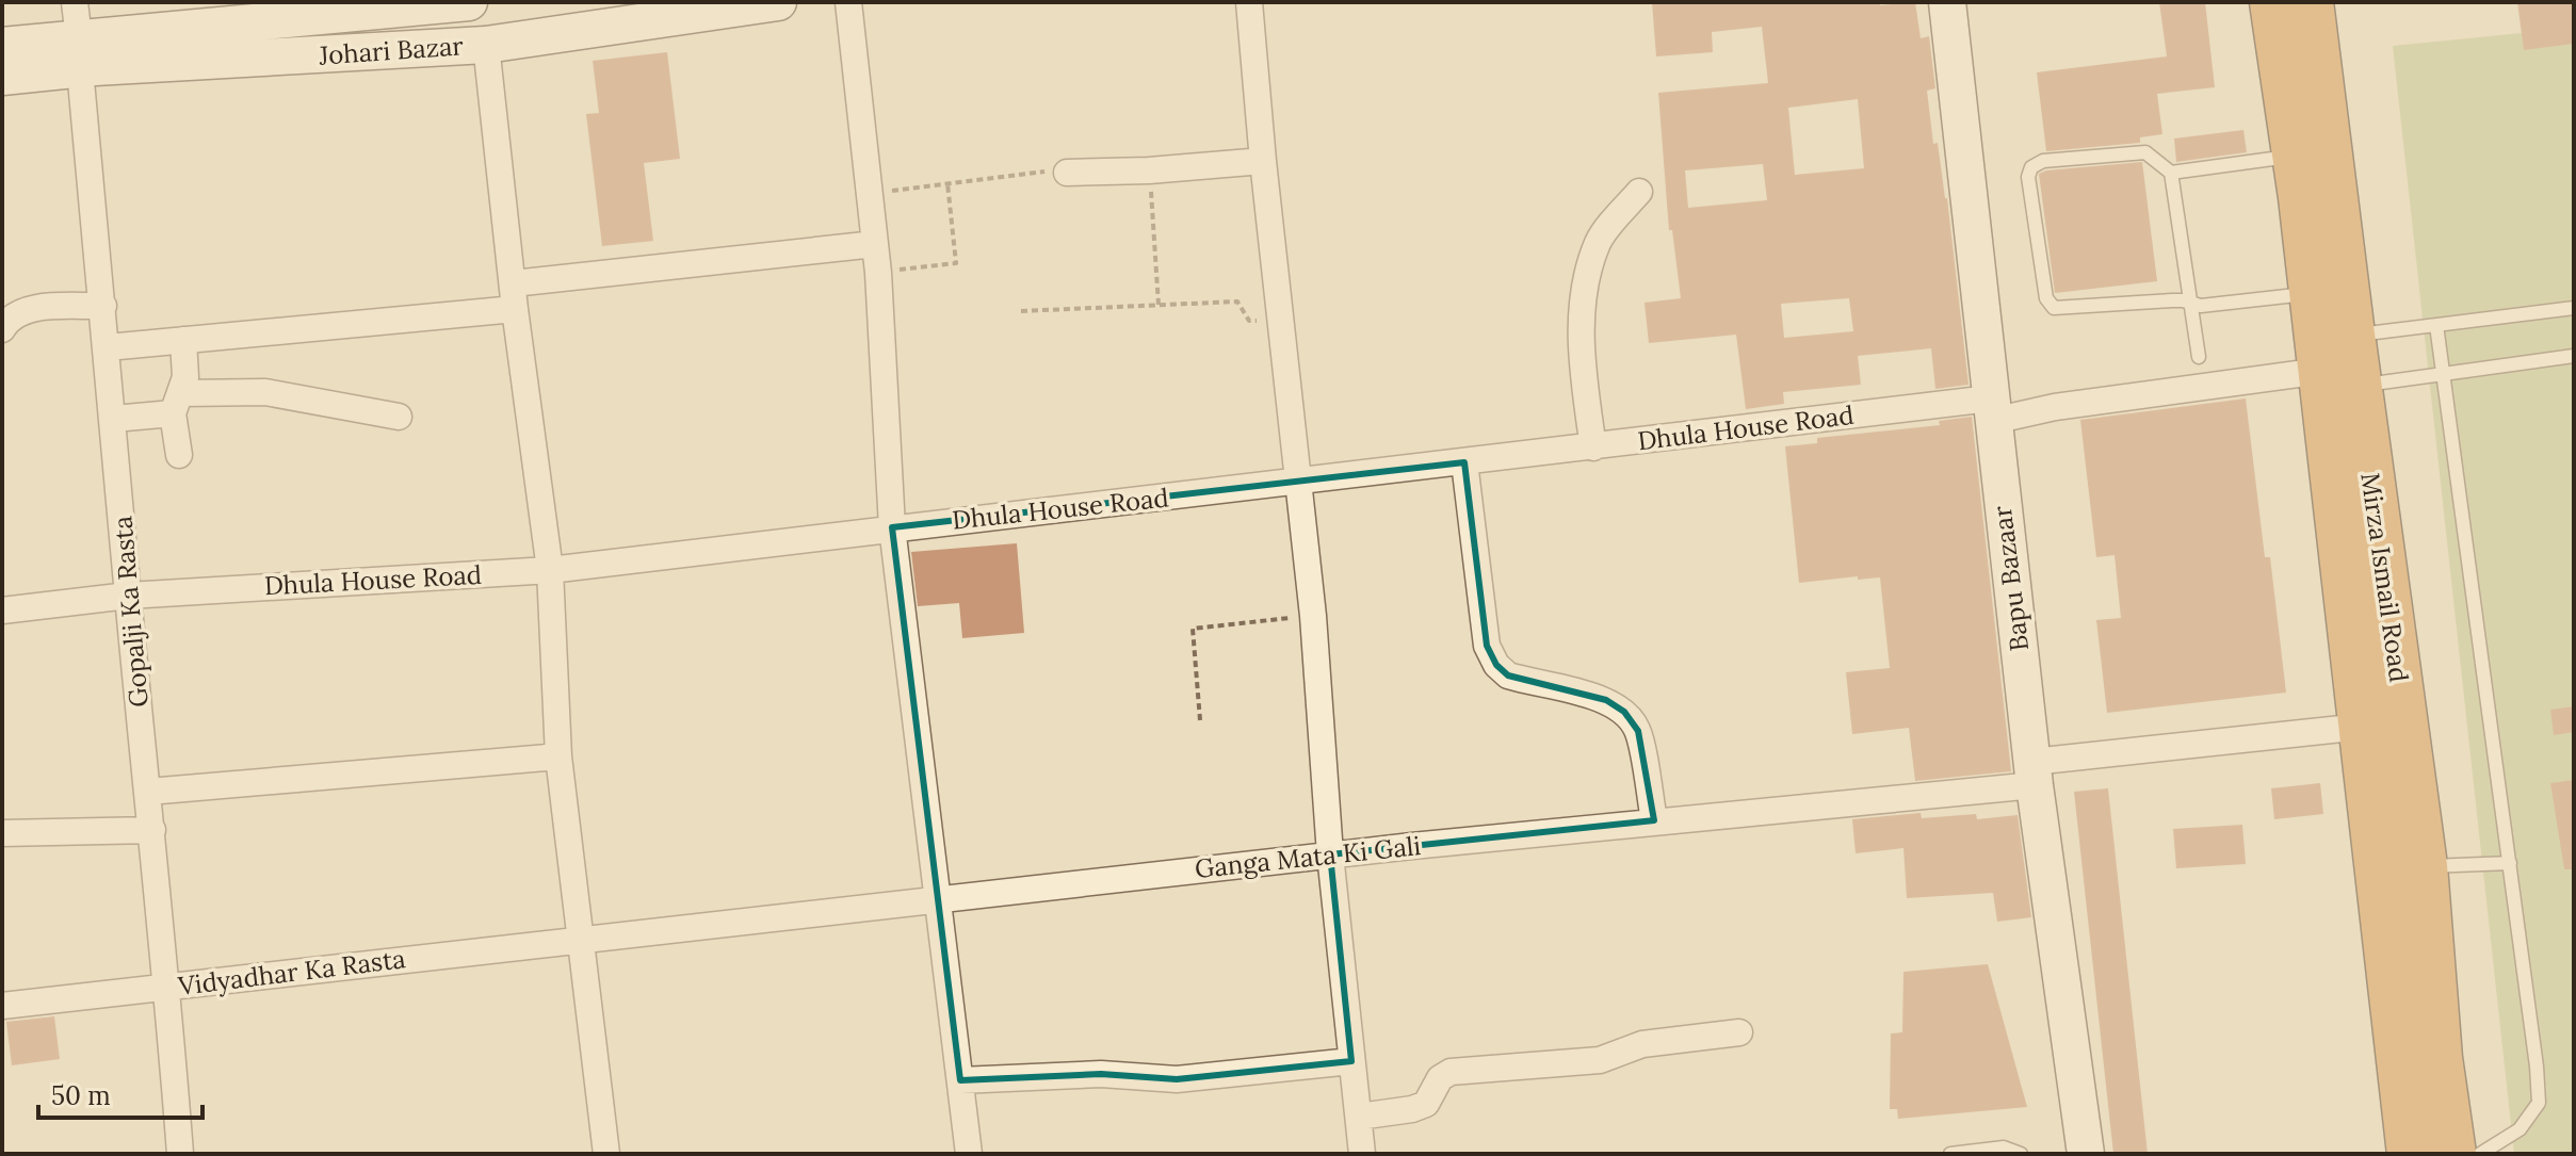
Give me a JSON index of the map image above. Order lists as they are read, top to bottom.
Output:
{
  "streets": {
    "highway": ["Mirza Ismail Road"],
    "street": [
      "Johari Bazar",
      "Dhula House Road",
      "Bapu Bazaar",
      "Gopalji Ka Rasta",
      "Ganga Mata Ki Gali",
      "Vidyadhar Ka Rasta"
    ]
  },
  "crossings": [
    ["Johari Bazar", "Gopalji Ka Rasta"],
    ["Dhula House Road", "Mirza Ismail Road"],
    ["Dhula House Road", "Bapu Bazaar"],
    ["Dhula House Road", "Gopalji Ka Rasta"],
    ["Mirza Ismail Road", "Ganga Mata Ki Gali"],
    ["Bapu Bazaar", "Ganga Mata Ki Gali"],
    ["Gopalji Ka Rasta", "Vidyadhar Ka Rasta"],
    ["Ganga Mata Ki Gali", "Vidyadhar Ka Rasta"]
  ],
  "scale_bar": "50 m"
}
